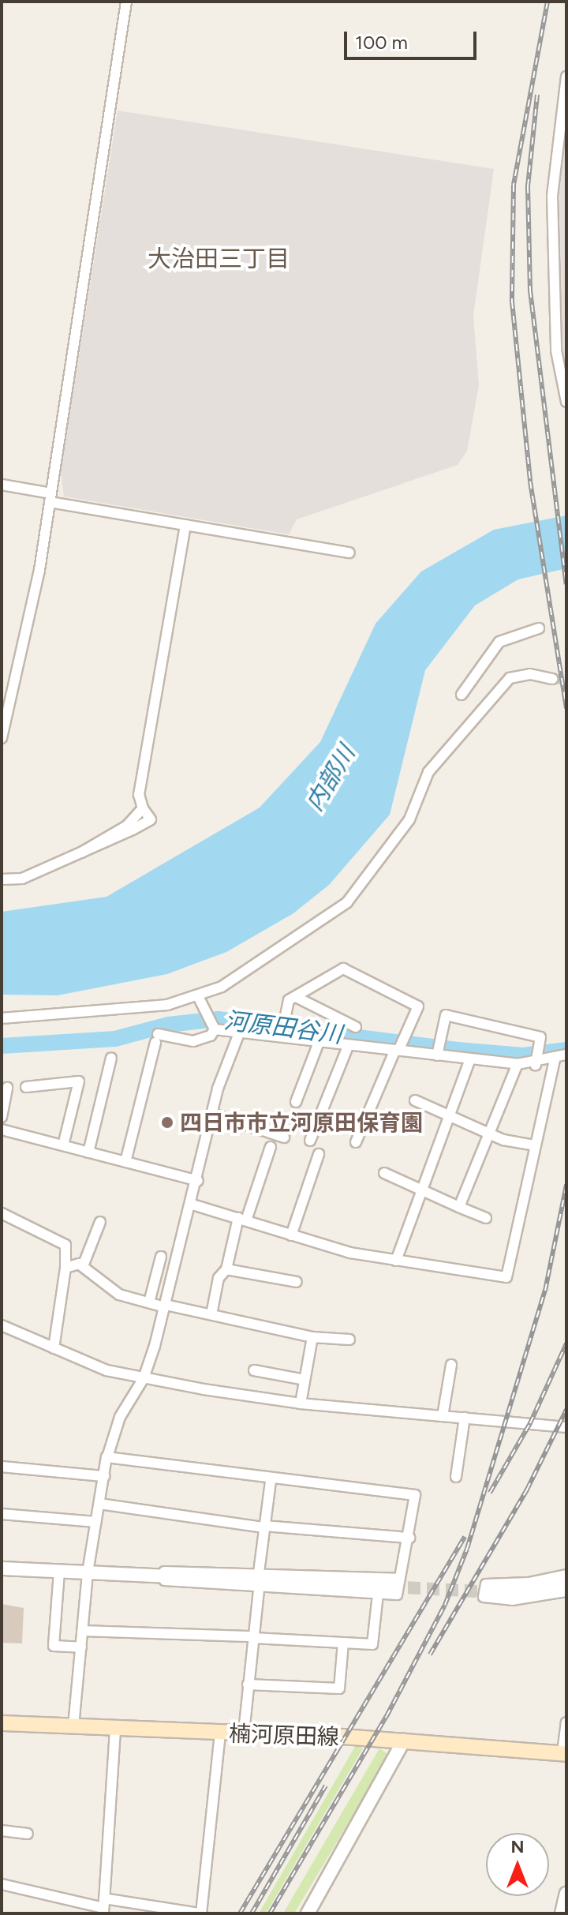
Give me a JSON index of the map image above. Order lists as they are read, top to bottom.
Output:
{
  "streets": {
    "main road": ["楠河原田線"]
  },
  "districts": ["大治田三丁目"],
  "water": ["内部川", "河原田谷川"],
  "places": ["四日市市立河原田保育園"],
  "scale_bar": "100 m",
  "north": "top"
}
